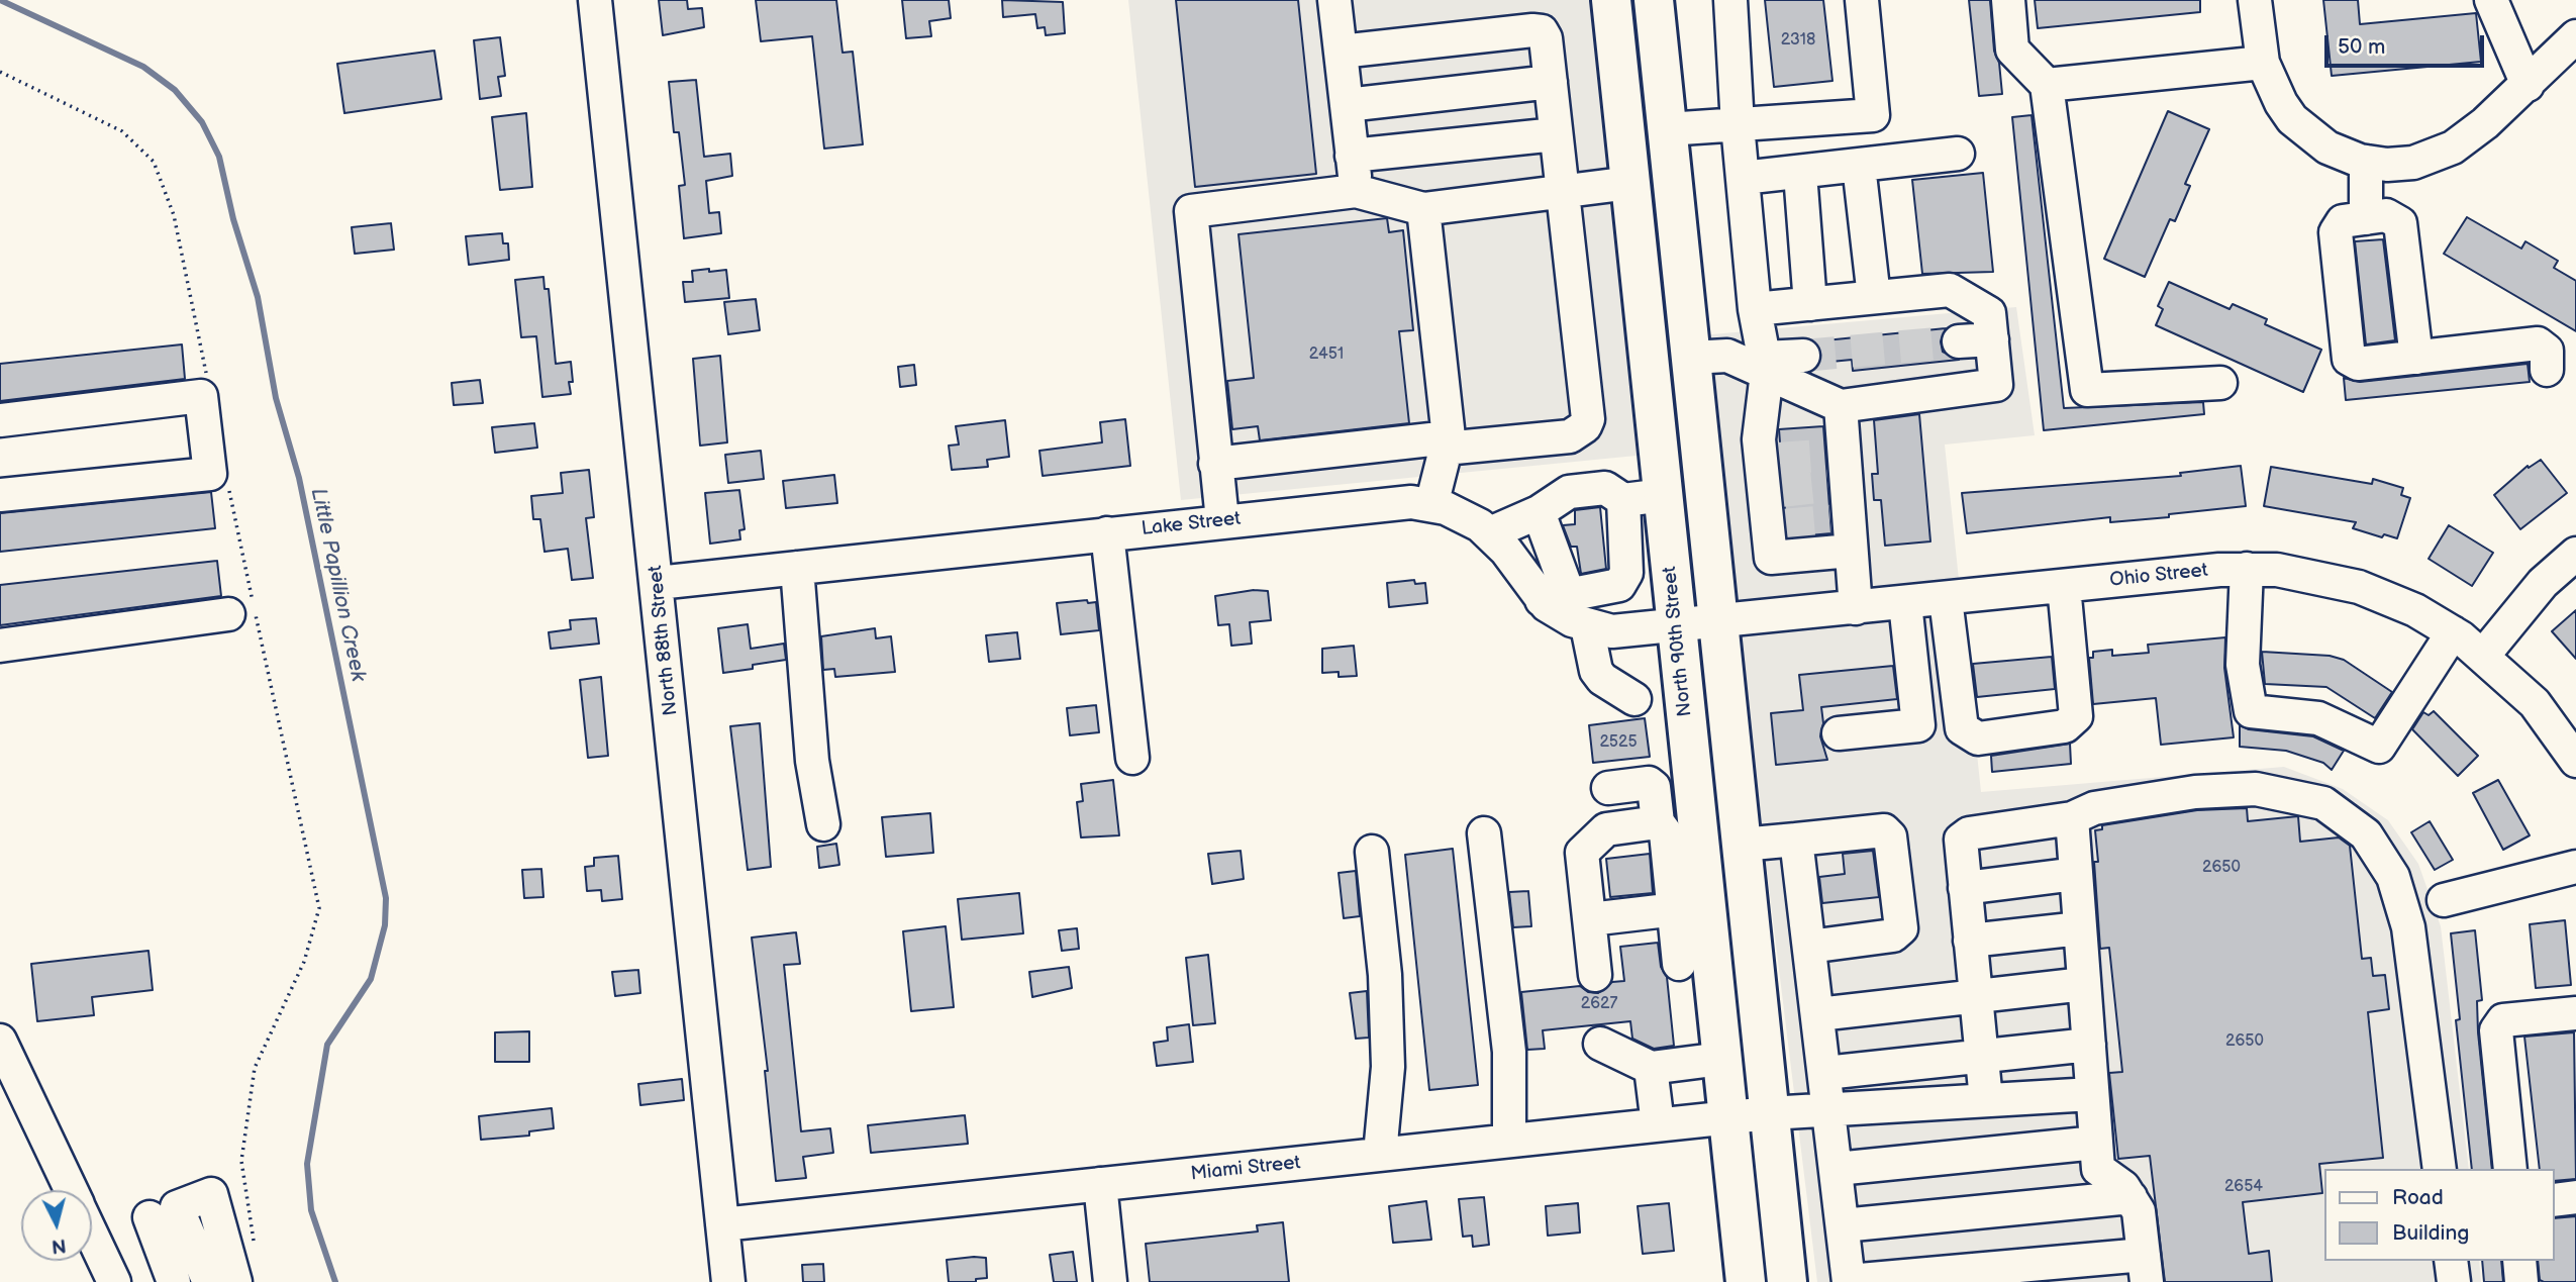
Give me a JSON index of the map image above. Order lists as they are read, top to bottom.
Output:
{
  "streets": {
    "main road": ["North 90th Street"],
    "street": [
      "Lake Street",
      "Ohio Street",
      "North 88th Street",
      "Miami Street"
    ]
  },
  "crossings": [
    ["Lake Street", "Ohio Street"],
    ["Lake Street", "North 88th Street"],
    ["Lake Street", "North 90th Street"],
    ["Ohio Street", "North 90th Street"],
    ["North 88th Street", "Miami Street"],
    ["North 90th Street", "Miami Street"]
  ],
  "water": ["Little Papillion Creek"],
  "house_numbers": [
    "2318",
    "2451",
    "2525",
    "2650",
    "2627",
    "2650",
    "2654"
  ],
  "legend": ["Road", "Building"],
  "scale_bar": "50 m",
  "north": "bottom"
}
